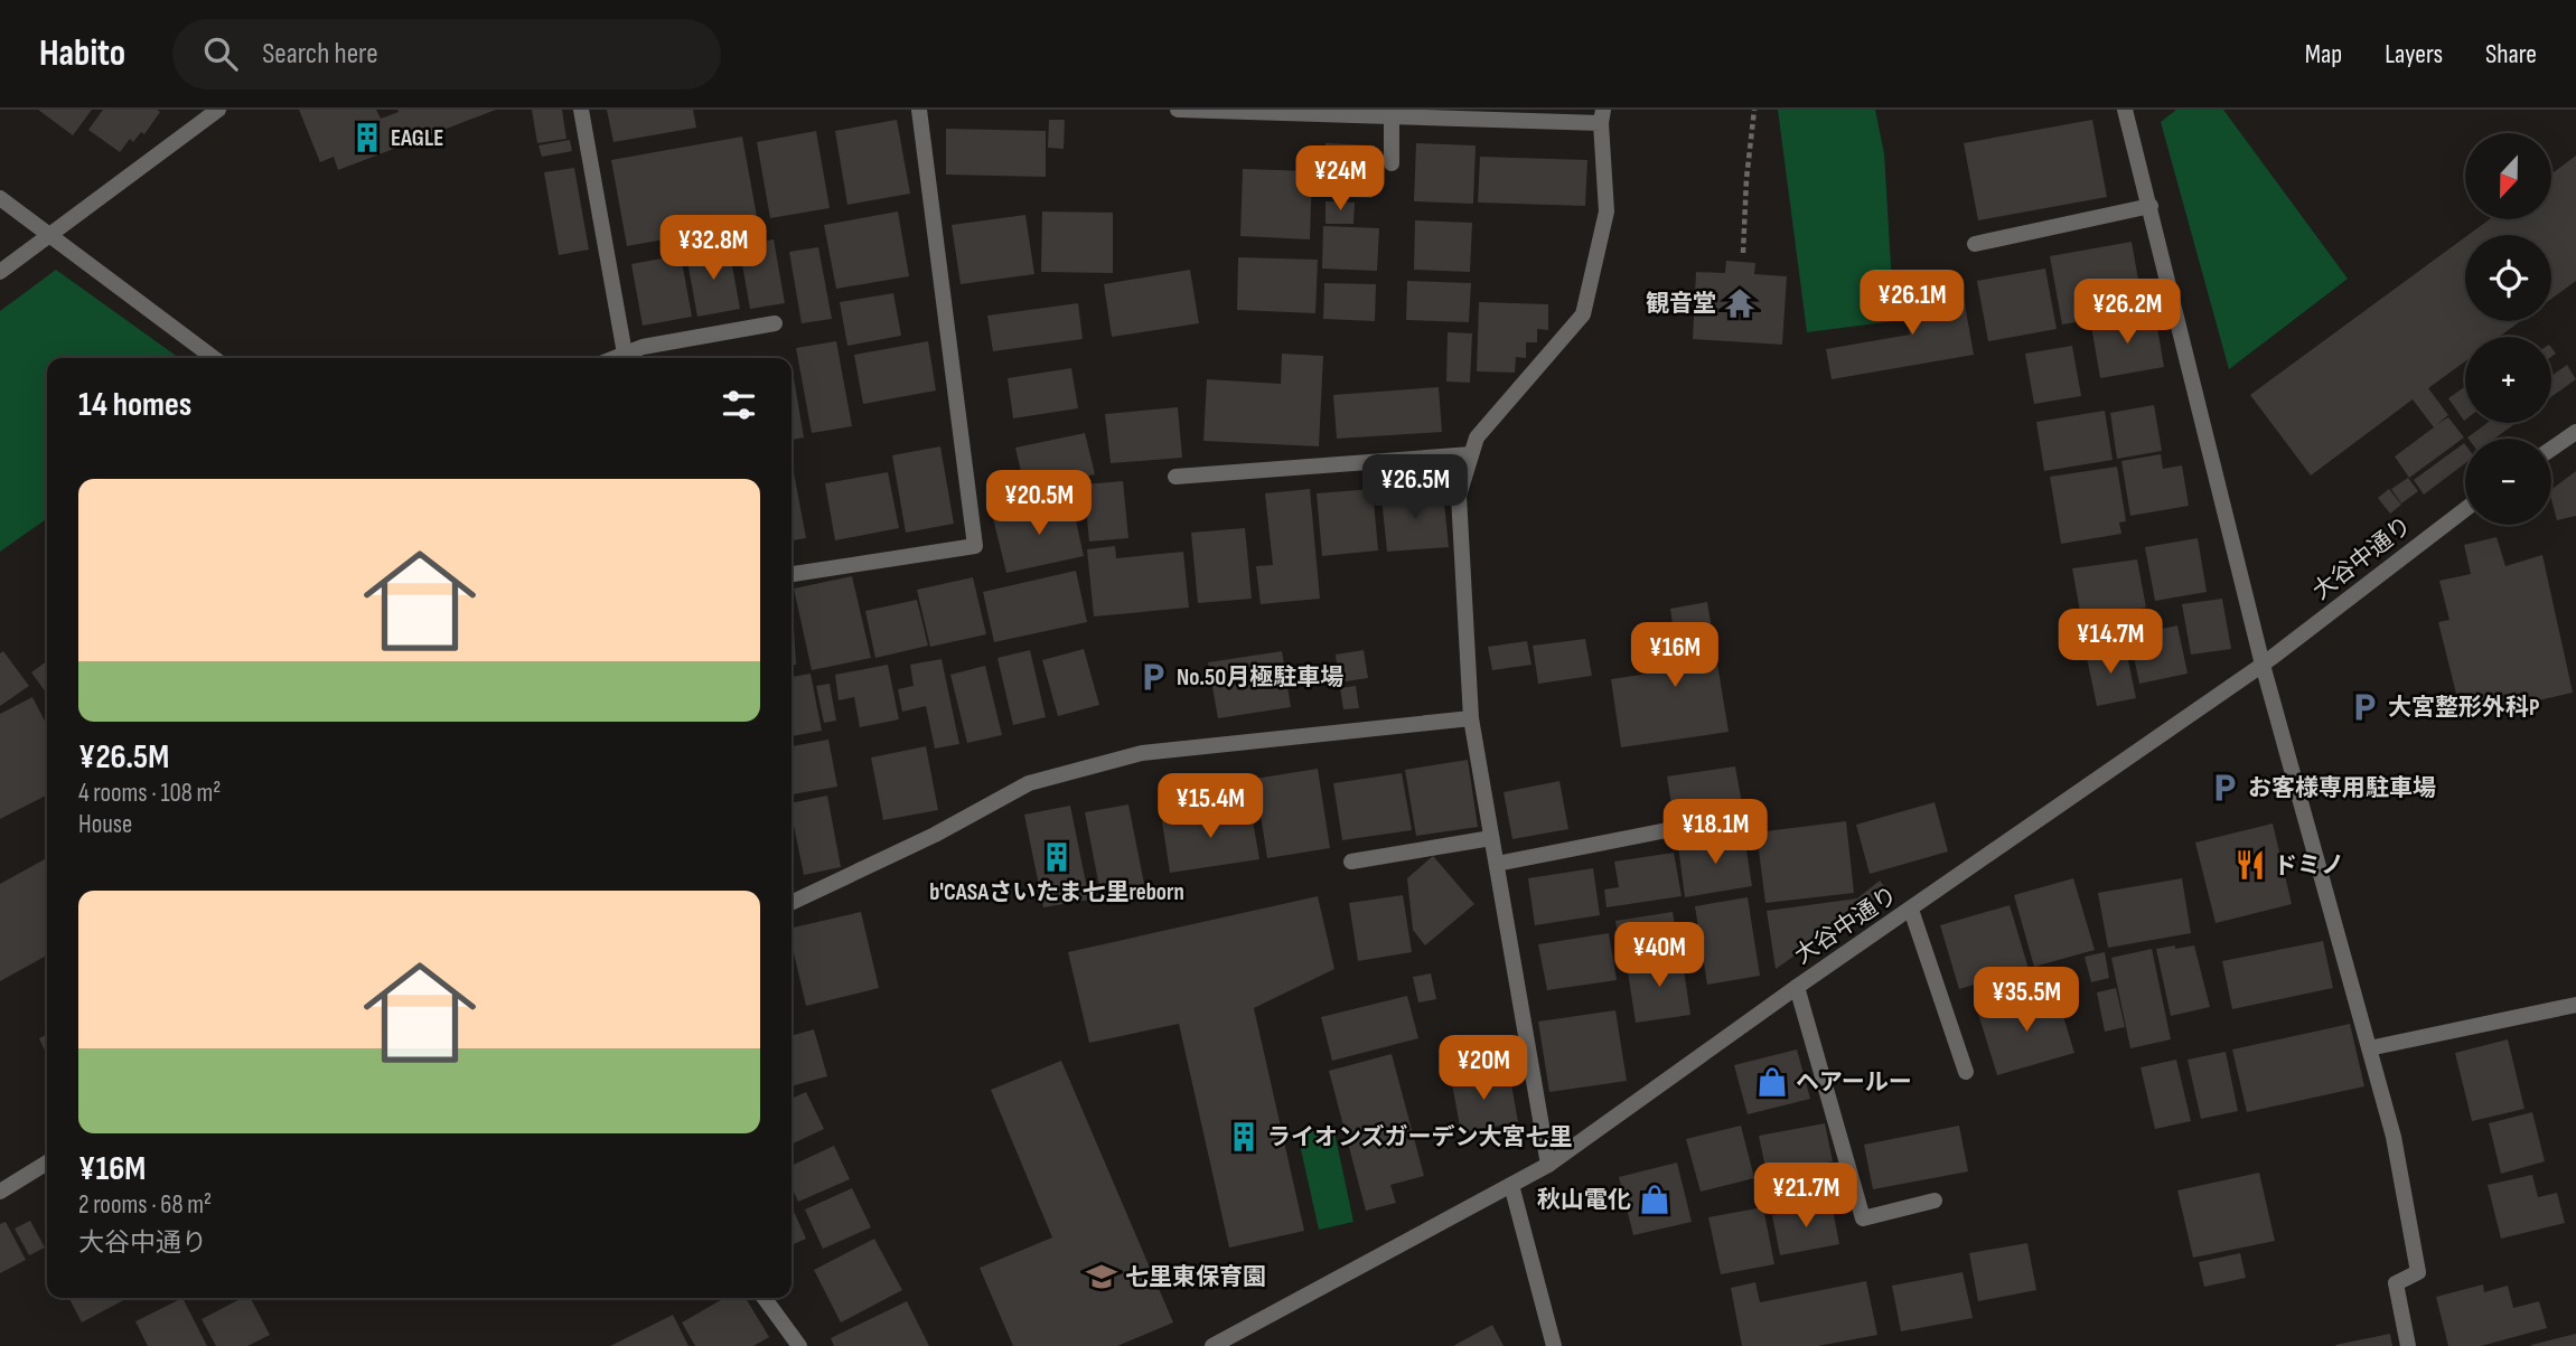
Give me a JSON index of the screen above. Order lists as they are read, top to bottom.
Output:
{
  "streets": {
    "street": ["大谷中通り"]
  },
  "places": {
    "building": ["EAGLE", "b'CASAさいたま七里reborn", "ライオンズガーデン大宮七里"],
    "temple": ["観音堂"],
    "parking": ["No.50月極駐車場", "大宮整形外科P", "お客様専用駐車場"],
    "restaurant": ["ドミノ"],
    "shop": ["ヘアールー", "秋山電化"],
    "school or university": ["七里東保育園"]
  },
  "north": "bottom",
  "page": {
    "header": "Habito",
    "search": "Search here",
    "nav": ["Map", "Layers", "Share"],
    "map_buttons": ["+", "−"],
    "price": [
      "¥24M",
      "¥32.8M",
      "¥26.1M",
      "¥26.2M",
      "¥26.5M",
      "¥20.5M",
      "¥14.7M",
      "¥16M",
      "¥15.4M",
      "¥18.1M",
      "¥40M",
      "¥35.5M",
      "¥20M",
      "¥21.7M"
    ],
    "heading": "14 homes",
    "list": [
      {
        "name": "¥26.5M",
        "note": "4 rooms · 108 m² · House"
      },
      {
        "name": "¥16M",
        "note": "2 rooms · 68 m² · 大谷中通り"
      }
    ]
  }
}
